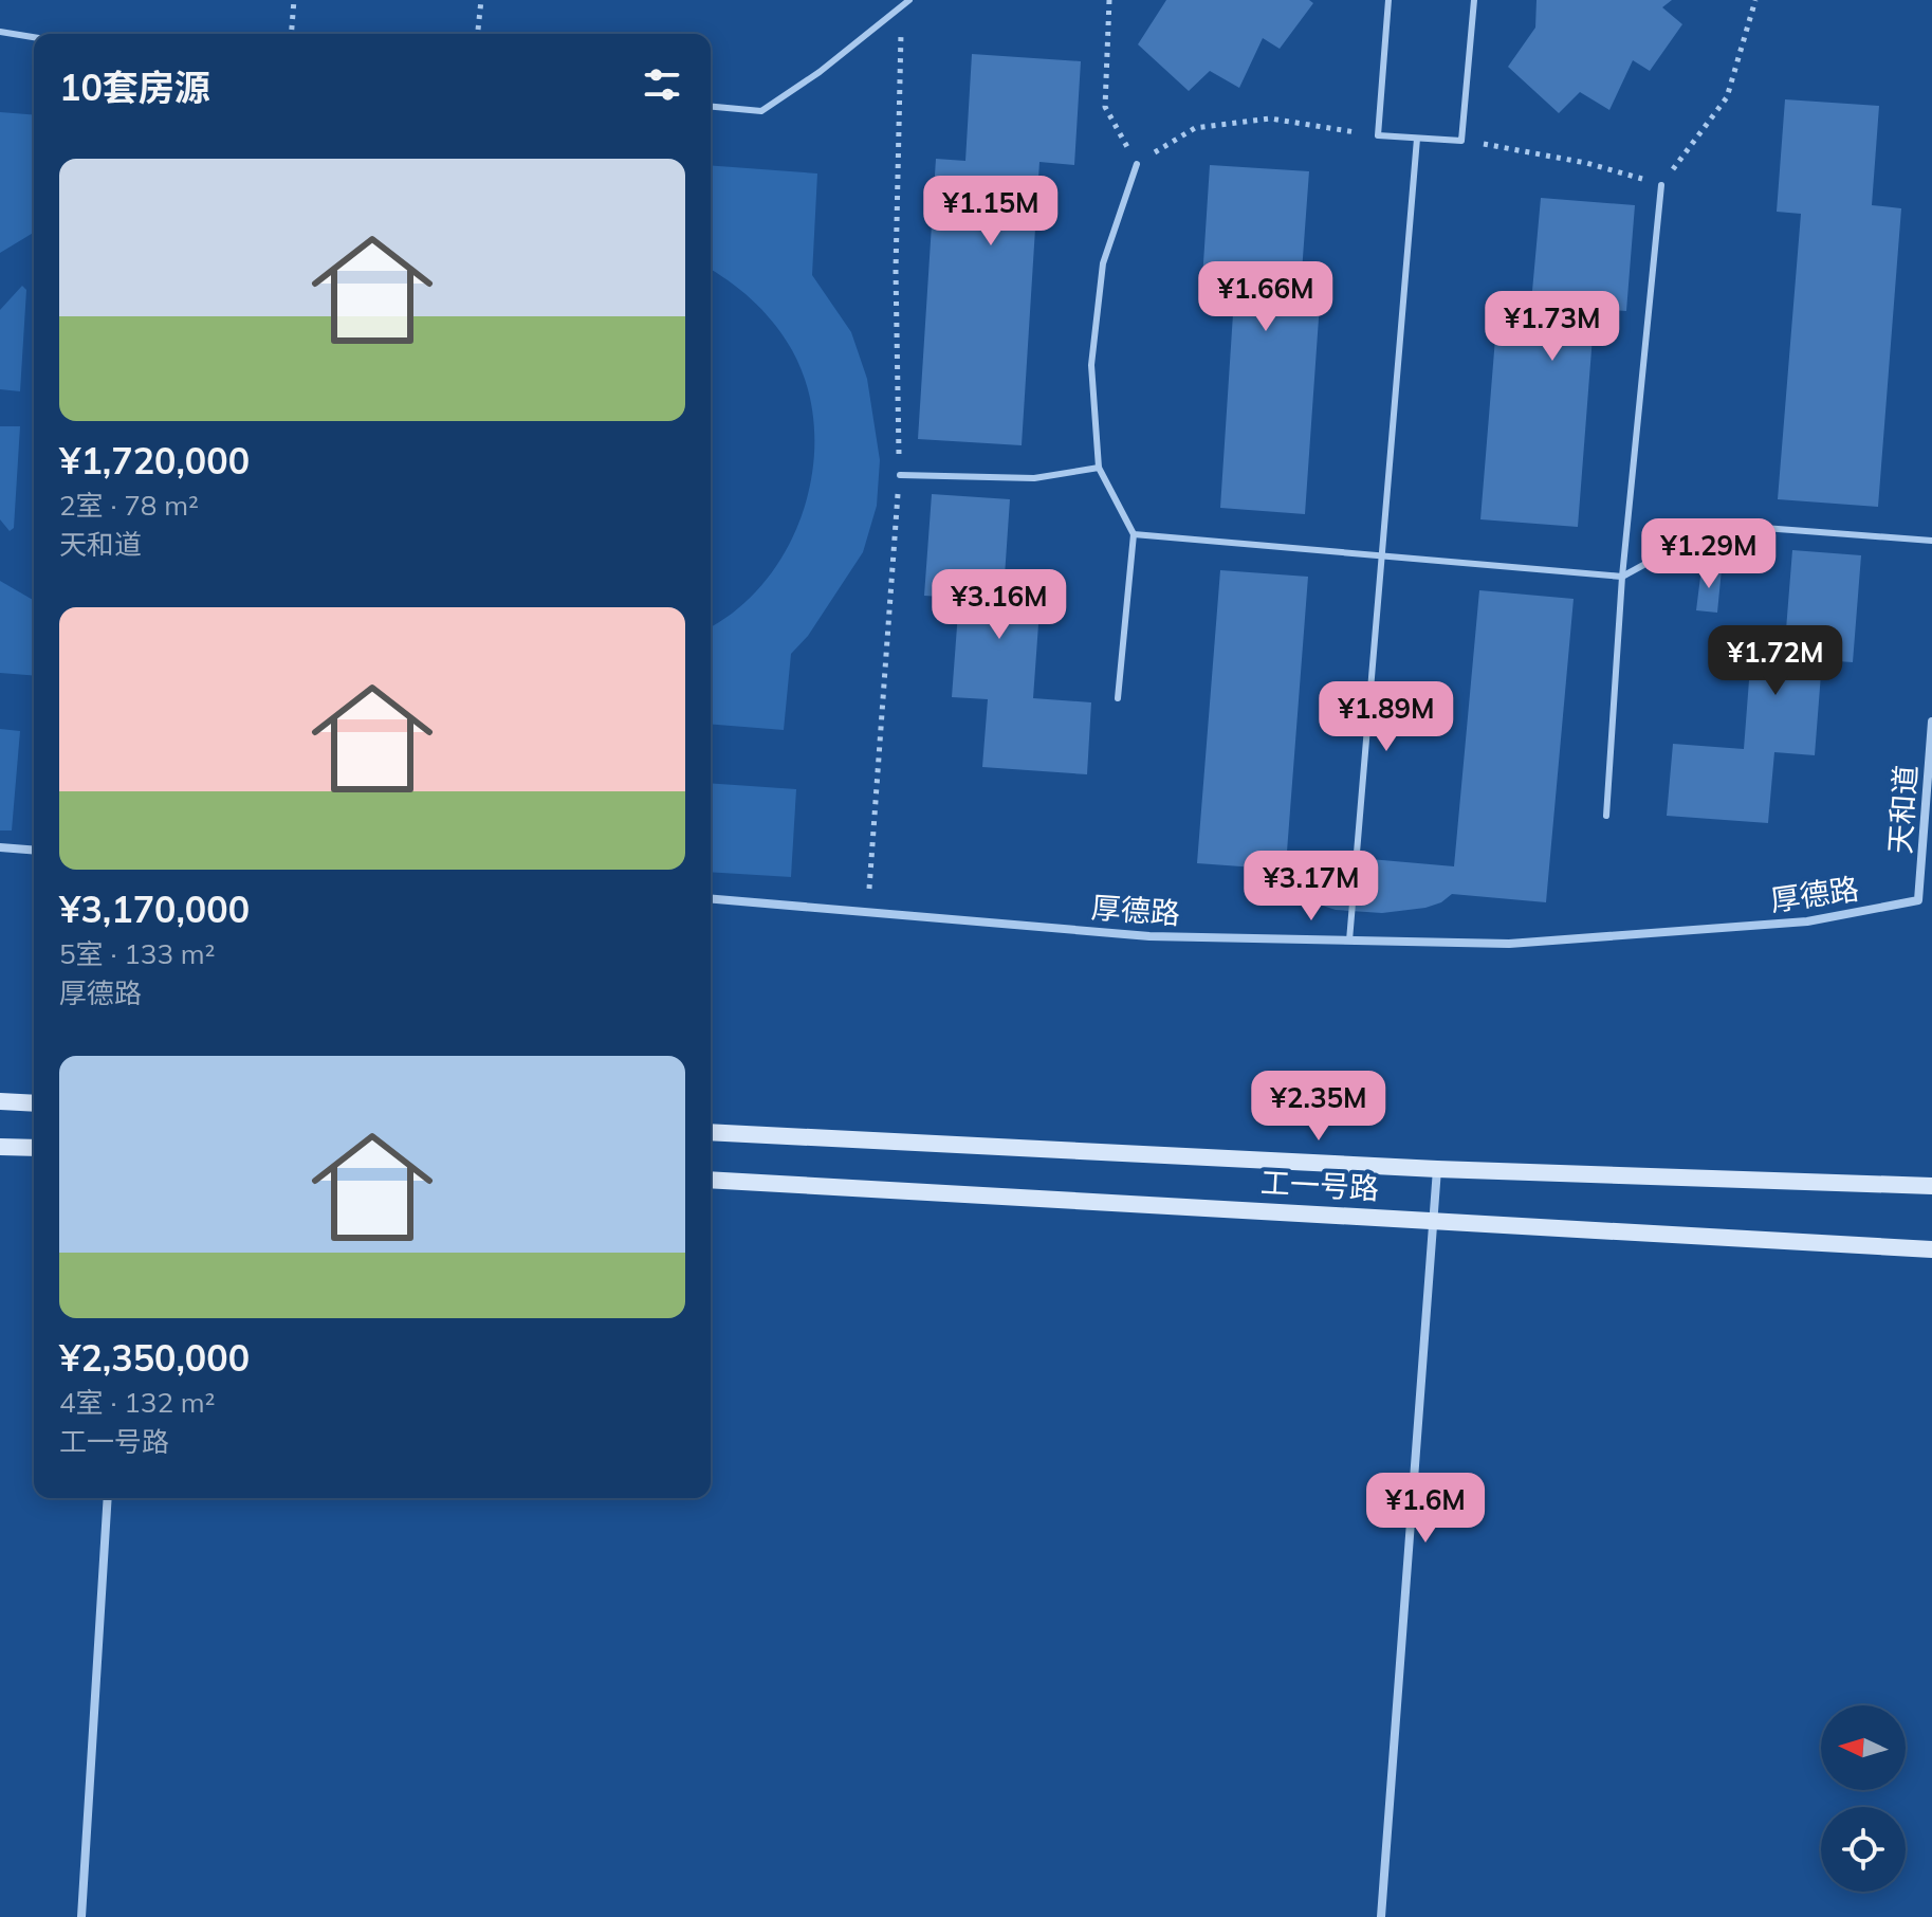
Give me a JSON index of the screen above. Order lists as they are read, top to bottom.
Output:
{
  "streets": {
    "main road": ["工一号路"],
    "street": ["天和道", "厚德路"]
  },
  "crossings": [
    ["天和道", "厚德路"]
  ],
  "north": "left",
  "page": {
    "heading": "10套房源",
    "list": [
      {
        "name": "¥1,720,000",
        "note": "2室 · 78 m² · 天和道"
      },
      {
        "name": "¥3,170,000",
        "note": "5室 · 133 m² · 厚德路"
      },
      {
        "name": "¥2,350,000",
        "note": "4室 · 132 m² · 工一号路"
      }
    ],
    "price": [
      "¥1.15M",
      "¥1.66M",
      "¥1.73M",
      "¥1.29M",
      "¥3.16M",
      "¥1.72M",
      "¥1.89M",
      "¥3.17M",
      "¥2.35M",
      "¥1.6M"
    ]
  }
}
